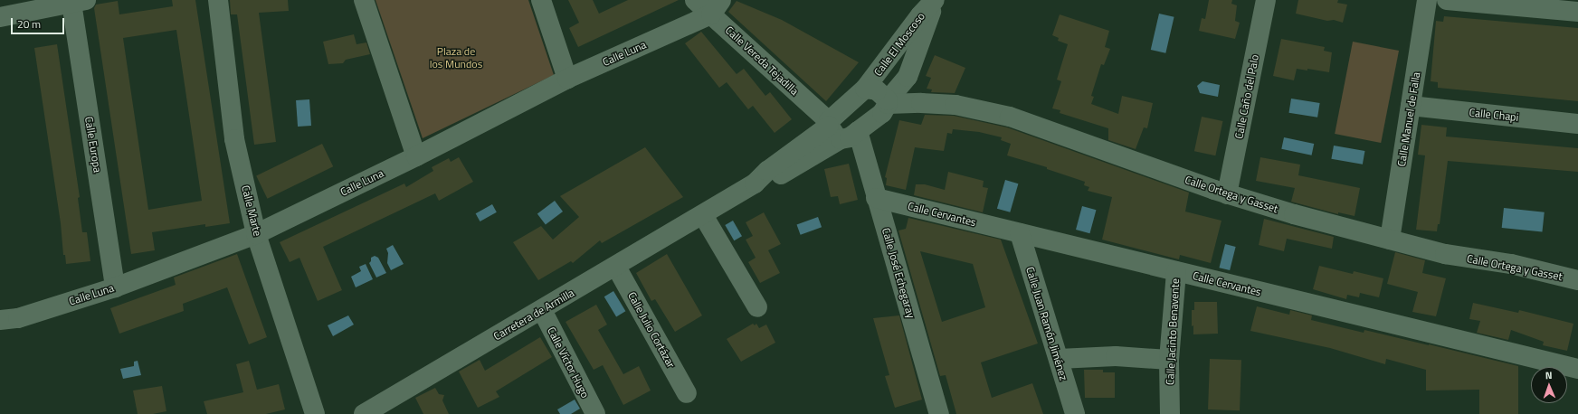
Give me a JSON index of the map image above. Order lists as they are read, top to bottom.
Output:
{
  "streets": {
    "street": [
      "Calle El Moscoso",
      "Calle Luna",
      "Calle Vereda Tejadilla",
      "Calle Caño del Palo",
      "Calle Chapi",
      "Calle Manuel de Falla",
      "Calle Europa",
      "Calle Ortega y Gasset",
      "Calle Marte",
      "Calle Cervantes",
      "Calle José Echegaray",
      "Carretera de Armilla",
      "Calle Juan Ramón Jiménez",
      "Calle Julio Cortázar",
      "Calle Jacinto Benavente",
      "Calle Víctor Hugo"
    ]
  },
  "crossings": [
    ["Calle El Moscoso", "Calle Vereda Tejadilla"],
    ["Calle El Moscoso", "Calle Ortega y Gasset"],
    ["Calle El Moscoso", "Calle José Echegaray"],
    ["Calle El Moscoso", "Carretera de Armilla"],
    ["Calle Luna", "Calle Vereda Tejadilla"],
    ["Calle Luna", "Calle Europa"],
    ["Calle Luna", "Calle Marte"],
    ["Calle Vereda Tejadilla", "Calle José Echegaray"],
    ["Calle Vereda Tejadilla", "Carretera de Armilla"],
    ["Calle Caño del Palo", "Calle Ortega y Gasset"],
    ["Calle Chapi", "Calle Manuel de Falla"],
    ["Calle Manuel de Falla", "Calle Ortega y Gasset"],
    ["Calle Cervantes", "Calle José Echegaray"],
    ["Calle Cervantes", "Calle Juan Ramón Jiménez"],
    ["Calle Cervantes", "Calle Jacinto Benavente"],
    ["Calle José Echegaray", "Carretera de Armilla"],
    ["Carretera de Armilla", "Calle Julio Cortázar"],
    ["Carretera de Armilla", "Calle Víctor Hugo"]
  ],
  "parks": ["Plaza de los Mundos"],
  "scale_bar": "20 m",
  "north": "top"
}
